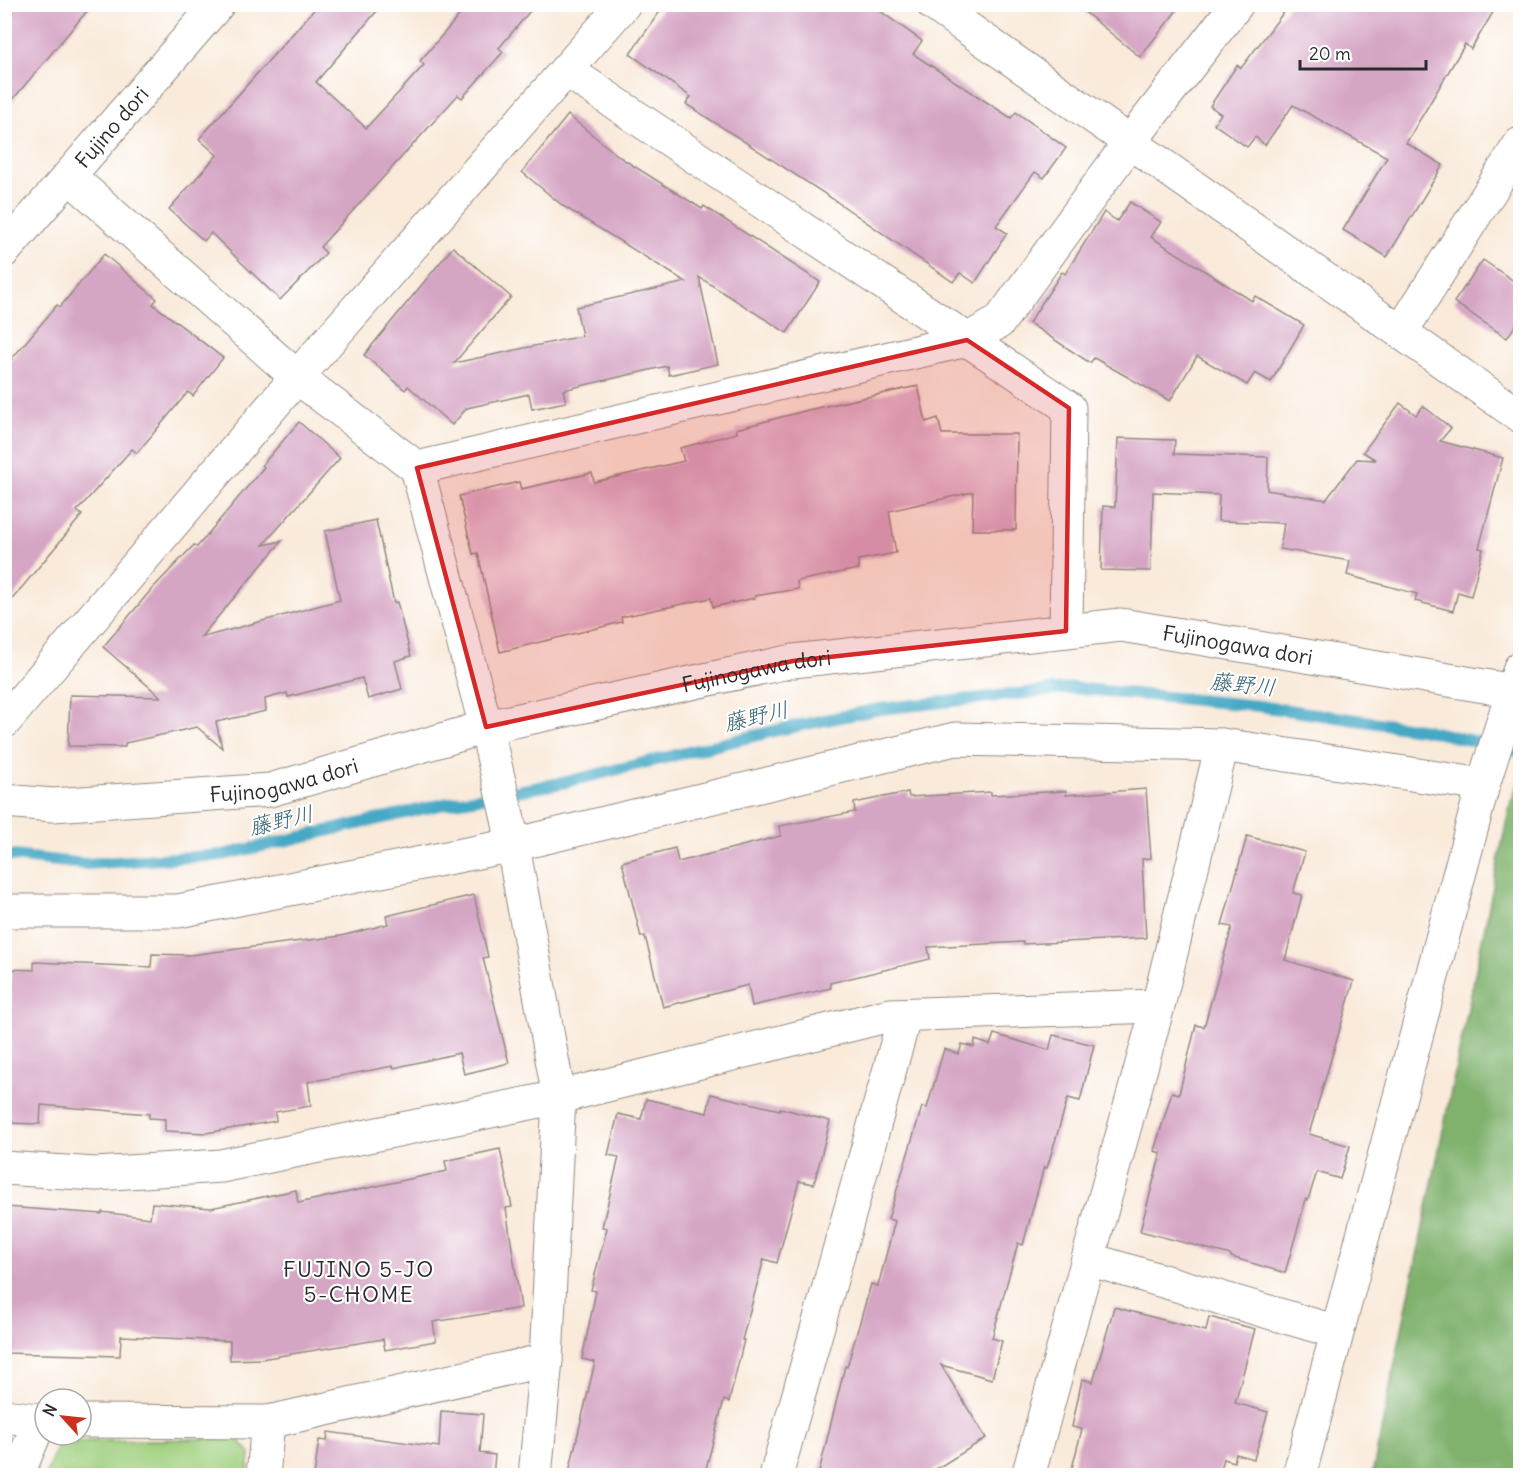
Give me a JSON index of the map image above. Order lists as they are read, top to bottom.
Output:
{
  "streets": {
    "street": ["Fujino dori", "Fujinogawa dori"]
  },
  "districts": ["FUJINO 5-JO 5-CHOME"],
  "water": ["藤野川"],
  "scale_bar": "20 m",
  "north": "top left"
}
